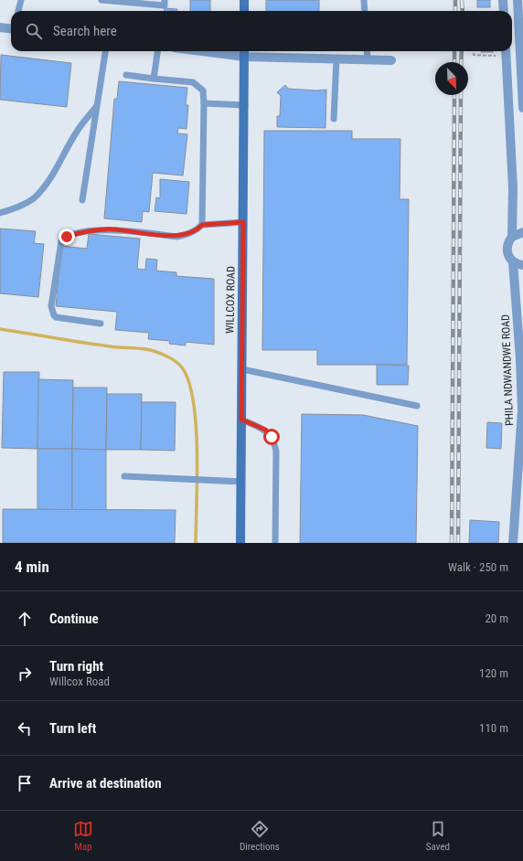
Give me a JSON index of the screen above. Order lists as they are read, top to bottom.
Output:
{
  "streets": {
    "main road": ["WILLCOX ROAD"],
    "street": ["PHILA NDWANDWE ROAD"]
  },
  "north": "bottom right",
  "page": {
    "search": "Search here",
    "heading": ["4 min", "Walk · 250 m"],
    "list": [
      ["Continue", "20 m"],
      ["Turn right", "Willcox Road", "120 m"],
      ["Turn left", "110 m"],
      "Arrive at destination"
    ],
    "nav": ["Map", "Directions", "Saved"]
  }
}
